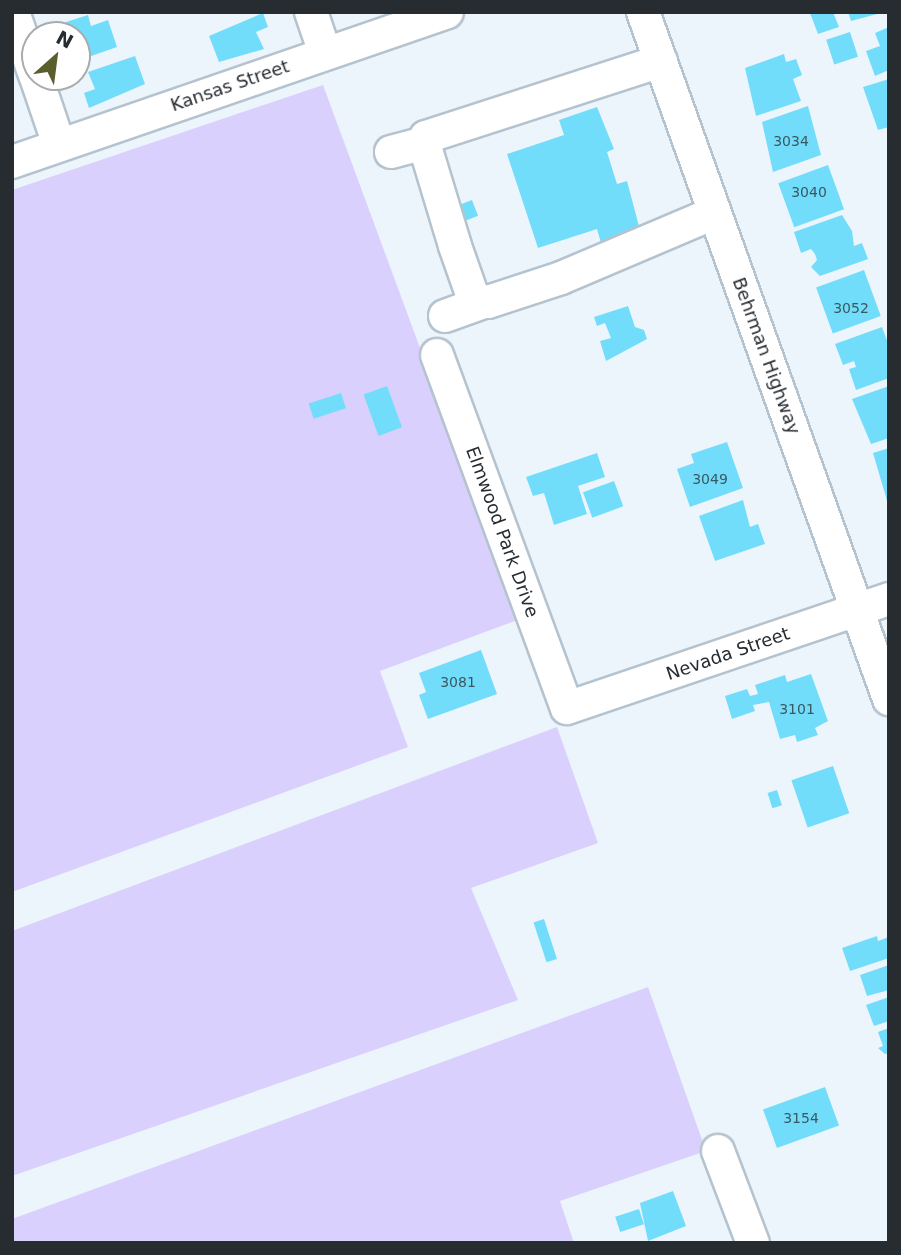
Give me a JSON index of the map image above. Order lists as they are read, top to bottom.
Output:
{
  "streets": {
    "street": [
      "Kansas Street",
      "Behrman Highway",
      "Elmwood Park Drive",
      "Nevada Street"
    ]
  },
  "crossings": [
    ["Behrman Highway", "Nevada Street"],
    ["Elmwood Park Drive", "Nevada Street"]
  ],
  "house_numbers": [
    "3034",
    "3040",
    "3052",
    "3049",
    "3081",
    "3101",
    "3154"
  ],
  "north": "top right"
}
